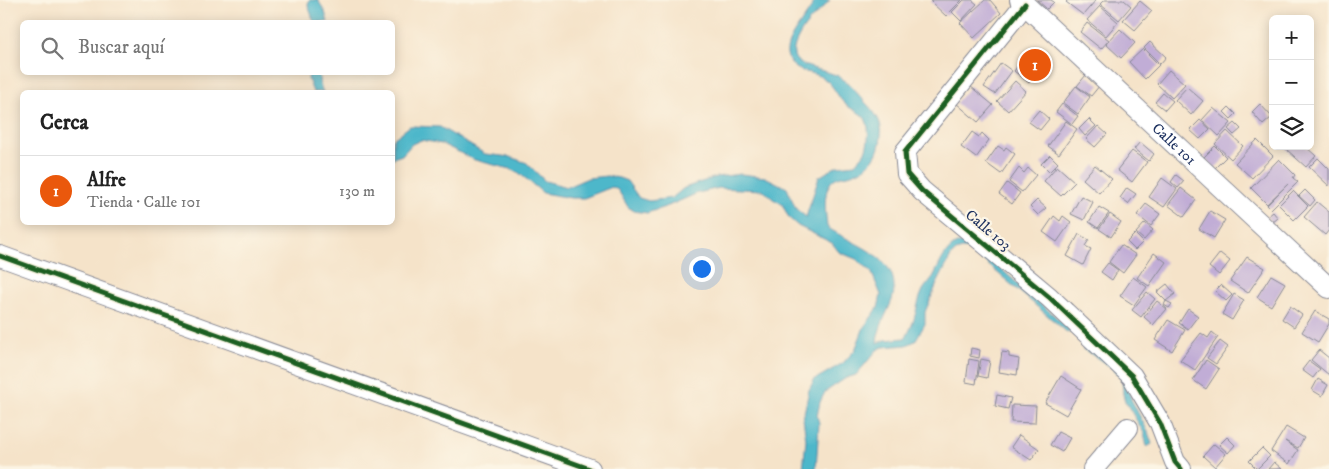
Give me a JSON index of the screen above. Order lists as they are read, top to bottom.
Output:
{
  "streets": {
    "street": ["Calle 101", "Calle 103"]
  },
  "crossings": [
    ["Calle 101", "Calle 103"]
  ],
  "page": {
    "map_buttons": ["+", "−"],
    "search": "Buscar aquí",
    "pins": "1",
    "heading": "Cerca",
    "list": [
      {
        "mark": "1",
        "name": "Alfre",
        "note": "Tienda · Calle 101",
        "value": "130 m"
      }
    ]
  }
}
